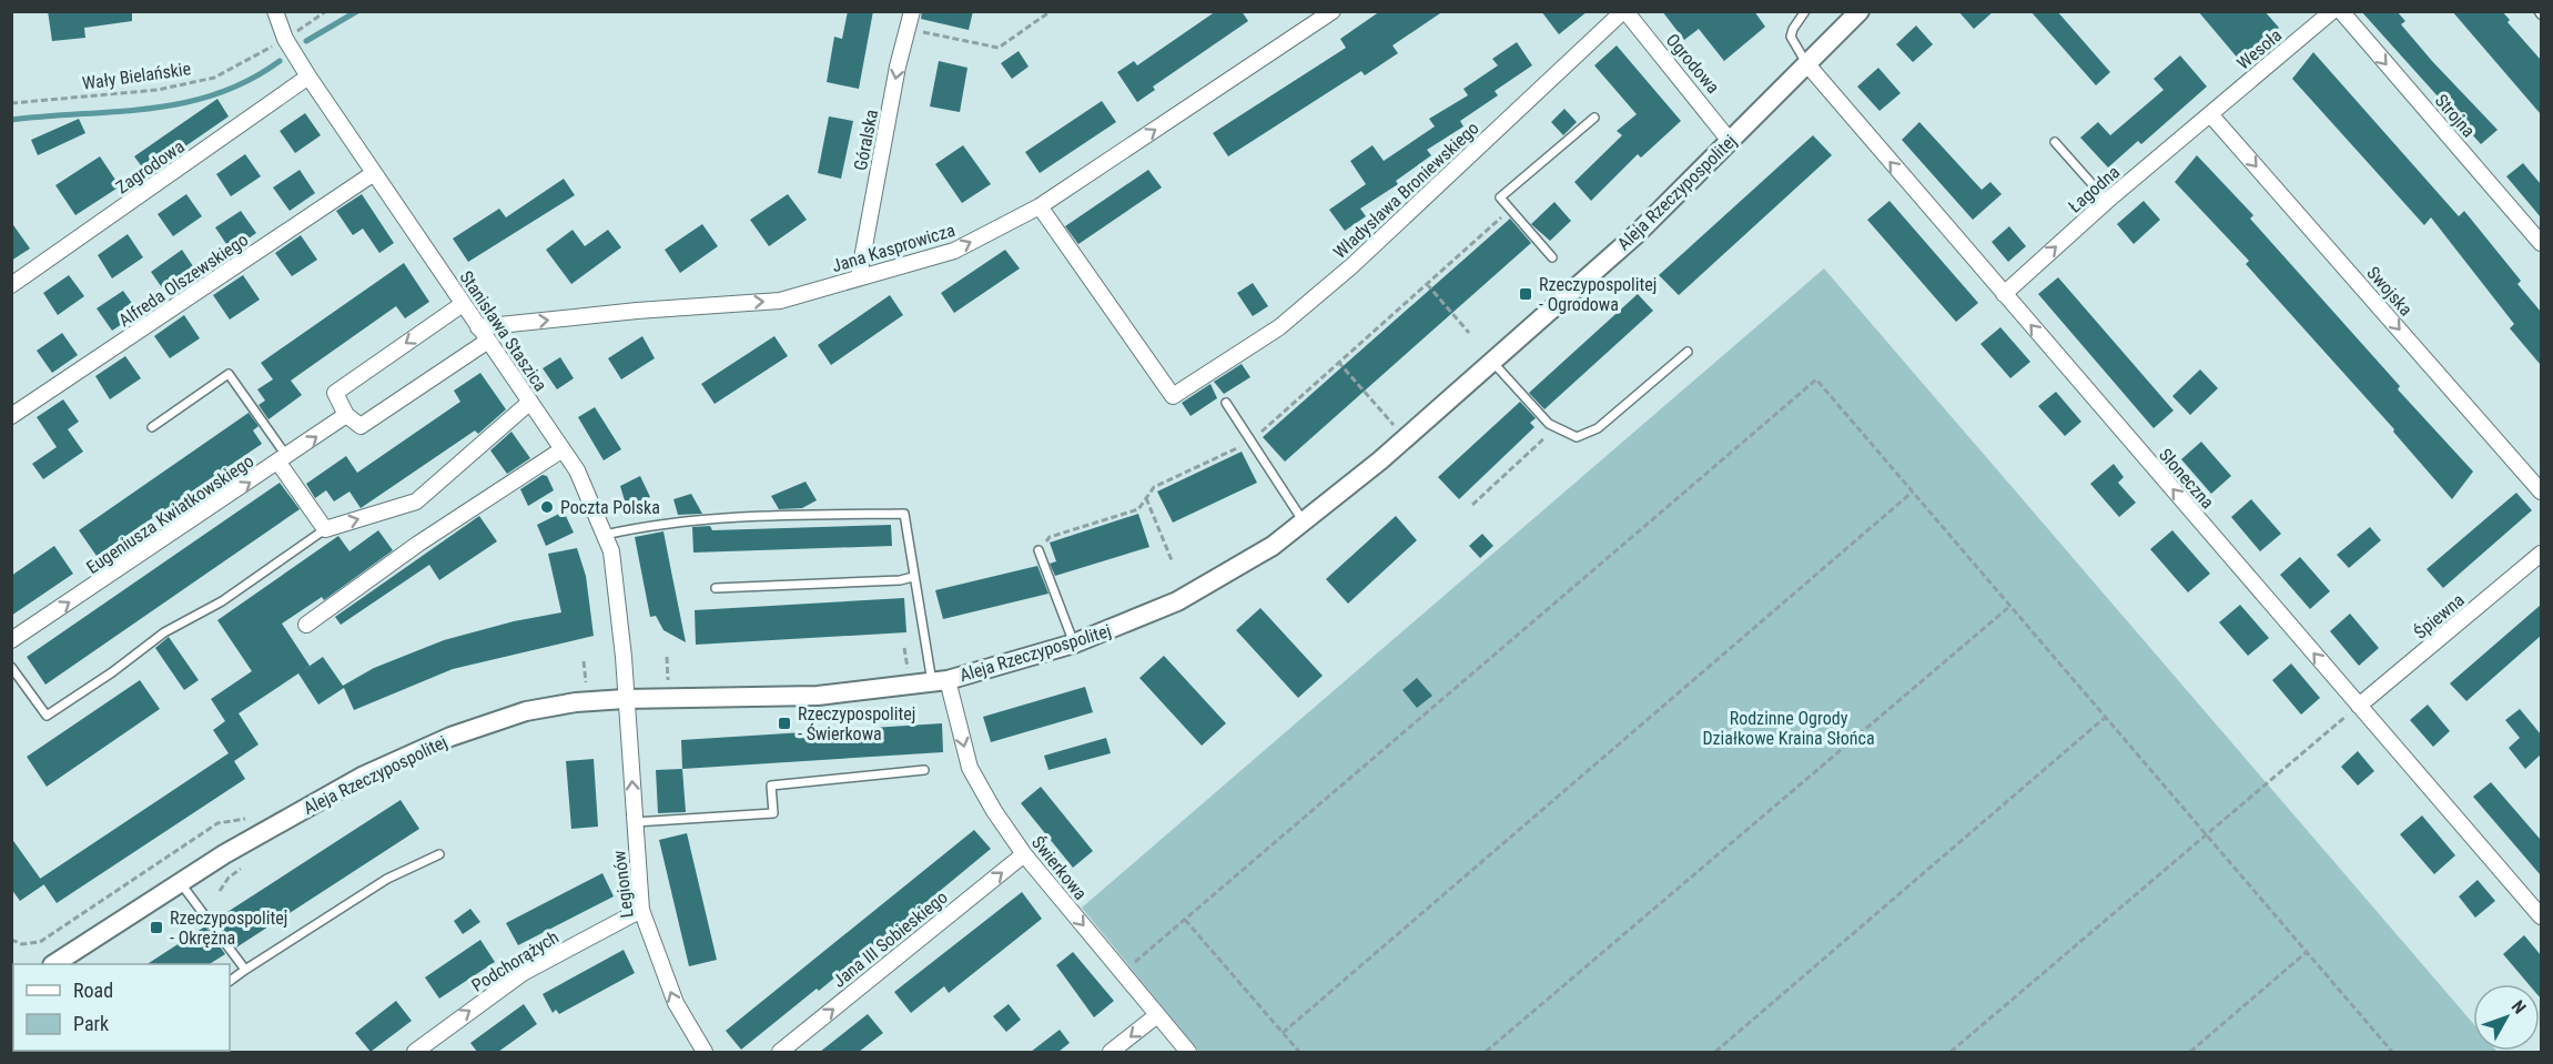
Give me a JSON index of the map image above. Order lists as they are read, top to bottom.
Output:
{
  "streets": {
    "street": [
      "Wesoła",
      "Ogrodowa",
      "Strojna",
      "Góralska",
      "Zagrodowa",
      "Łagodna",
      "Władysława Broniewskiego",
      "Aleja Rzeczypospolitej",
      "Jana Kasprowicza",
      "Alfreda Olszewskiego",
      "Swojska",
      "Stanisława Staszica",
      "Słoneczna",
      "Eugeniusza Kwiatkowskiego",
      "Śpiewna",
      "Świerkowa",
      "Legionów",
      "Jana III Sobieskiego",
      "Podchorążych"
    ],
    "path": ["Wały Bielańskie"]
  },
  "crossings": [
    ["Wesoła", "Łagodna"],
    ["Wesoła", "Swojska"],
    ["Ogrodowa", "Władysława Broniewskiego"],
    ["Ogrodowa", "Aleja Rzeczypospolitej"],
    ["Wały Bielańskie", "Stanisława Staszica"],
    ["Góralska", "Jana Kasprowicza"],
    ["Zagrodowa", "Stanisława Staszica"],
    ["Łagodna", "Swojska"],
    ["Łagodna", "Słoneczna"],
    ["Władysława Broniewskiego", "Jana Kasprowicza"],
    ["Aleja Rzeczypospolitej", "Stanisława Staszica"],
    ["Aleja Rzeczypospolitej", "Słoneczna"],
    ["Aleja Rzeczypospolitej", "Świerkowa"],
    ["Aleja Rzeczypospolitej", "Legionów"],
    ["Jana Kasprowicza", "Stanisława Staszica"],
    ["Alfreda Olszewskiego", "Stanisława Staszica"],
    ["Stanisława Staszica", "Legionów"],
    ["Słoneczna", "Śpiewna"],
    ["Świerkowa", "Jana III Sobieskiego"],
    ["Legionów", "Podchorążych"]
  ],
  "one_way": [
    "Strojna",
    "Góralska",
    "Łagodna",
    "Jana Kasprowicza",
    "Swojska",
    "Słoneczna",
    "Eugeniusza Kwiatkowskiego",
    "Świerkowa",
    "Legionów",
    "Jana III Sobieskiego",
    "Podchorążych"
  ],
  "parks": ["Rodzinne Ogrody Działkowe Kraina Słońca"],
  "places": {
    "transit": ["Rzeczypospolitej - Ogrodowa", "Rzeczypospolitej - Świerkowa", "Rzeczypospolitej - Okrężna"],
    "other": ["Poczta Polska"]
  },
  "legend": ["Road", "Park"],
  "north": "top right"
}
